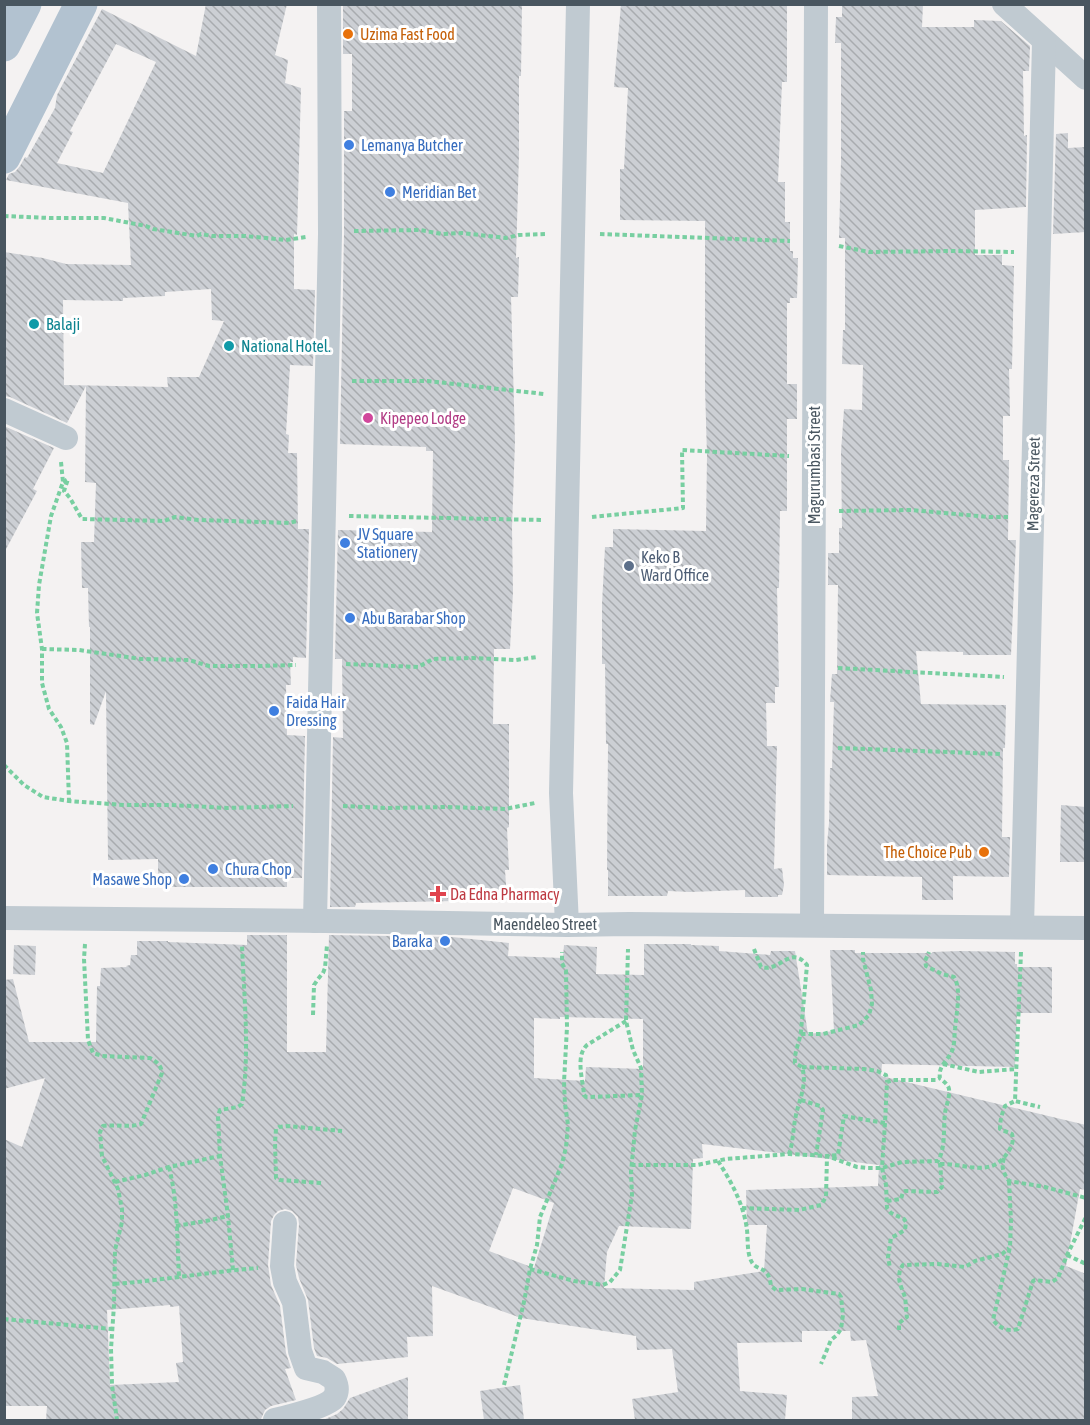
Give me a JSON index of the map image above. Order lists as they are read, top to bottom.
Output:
{
  "streets": {
    "street": ["Magurumbasi Street", "Magereza Street", "Maendeleo Street"]
  },
  "crossings": [
    ["Magurumbasi Street", "Maendeleo Street"],
    ["Magereza Street", "Maendeleo Street"]
  ],
  "places": {
    "other": [
      "Uzima Fast Food",
      "Lemanya Butcher",
      "Meridian Bet",
      "Balaji",
      "National Hotel.",
      "Kipepeo Lodge",
      "JV Square Stationery",
      "Keko B Ward Office",
      "Abu Barabar Shop",
      "Faida Hair Dressing",
      "The Choice Pub",
      "Chura Chop",
      "Masawe Shop",
      "Baraka"
    ],
    "health": ["Da Edna Pharmacy"]
  }
}
